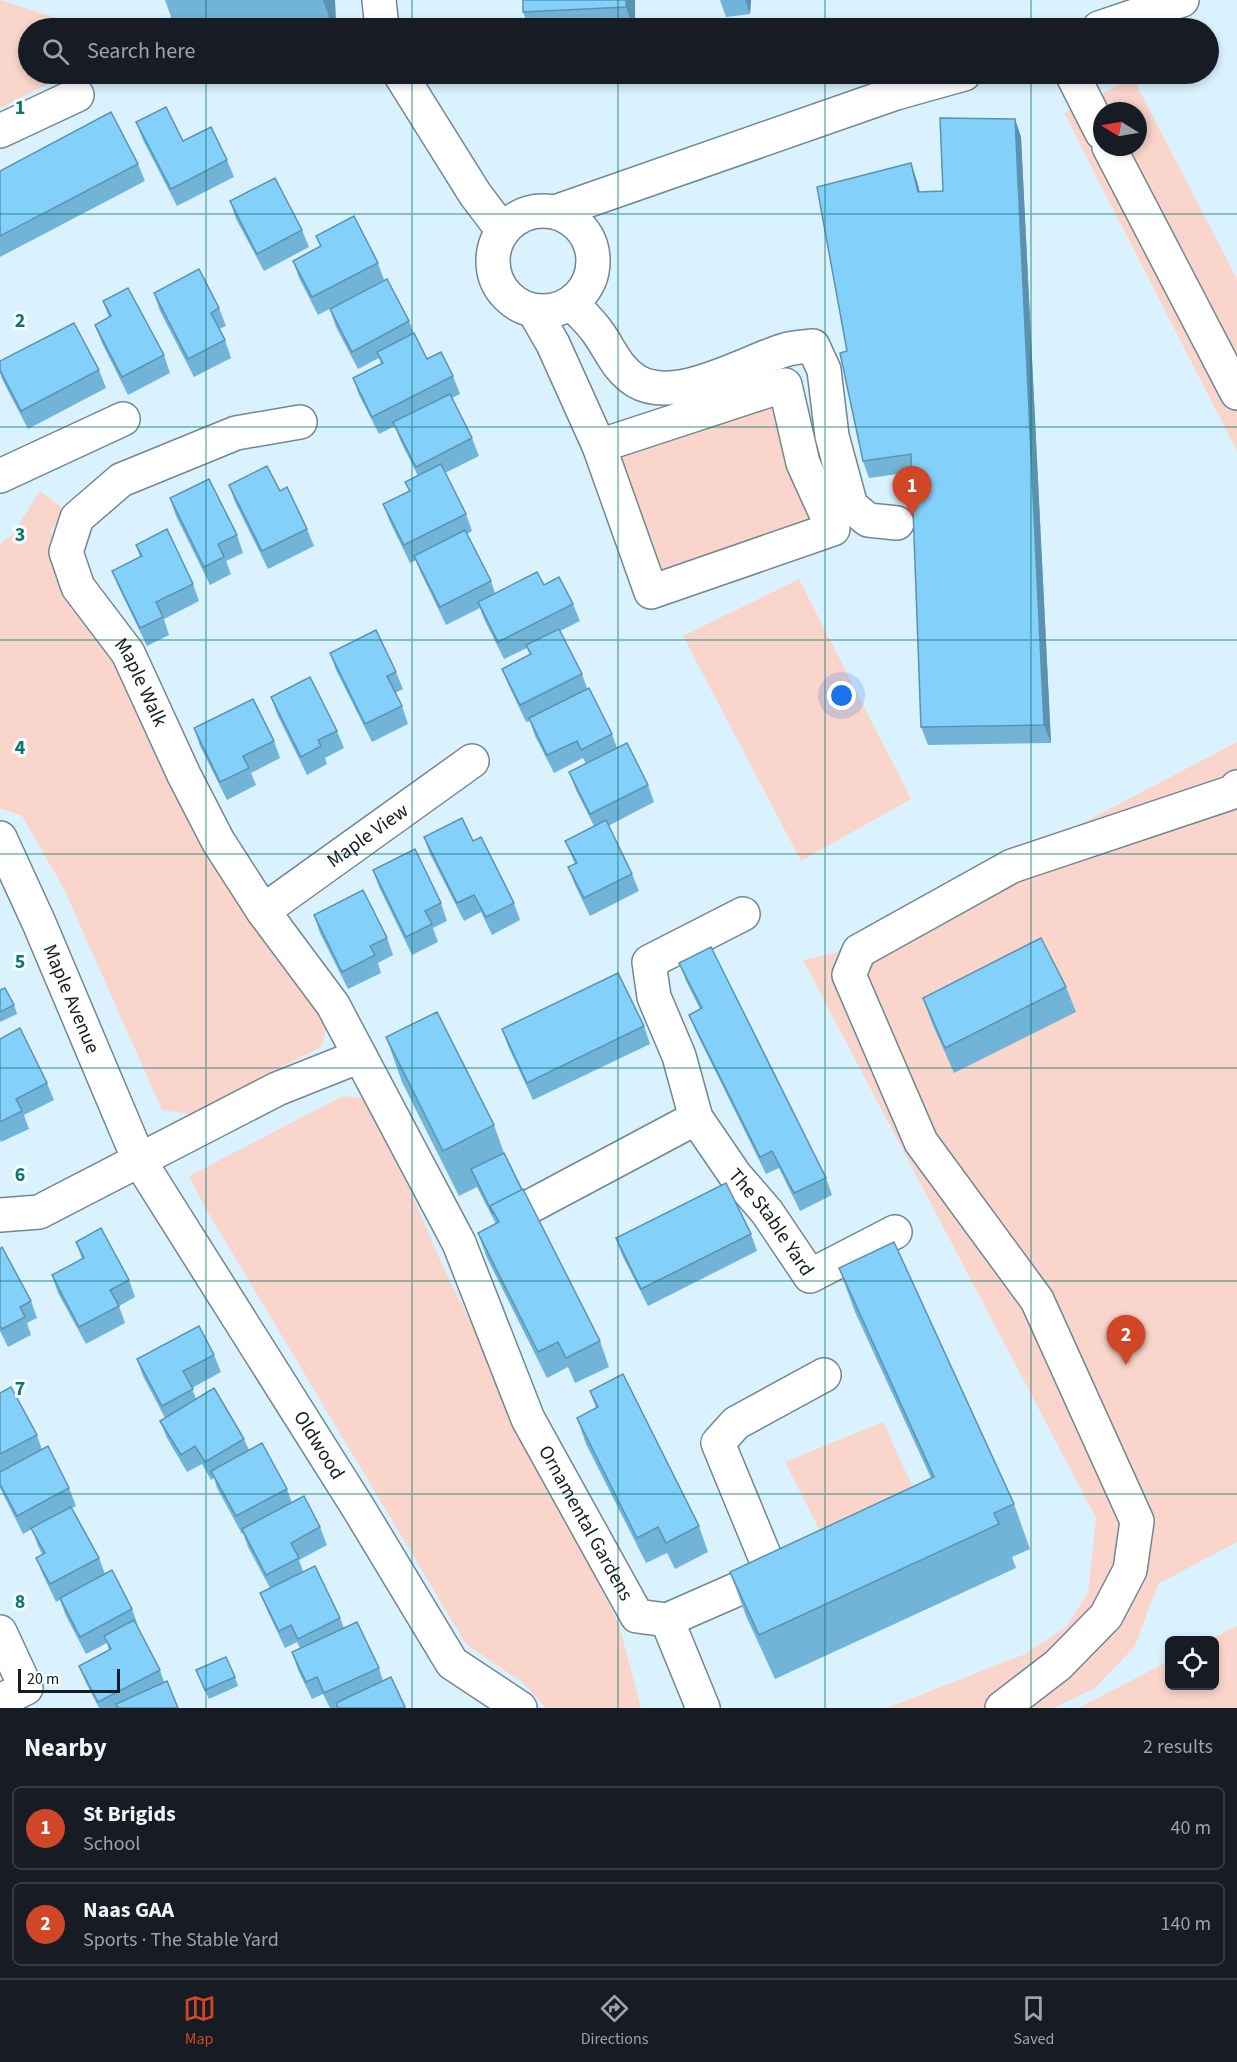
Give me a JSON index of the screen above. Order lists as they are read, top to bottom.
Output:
{
  "streets": {
    "street": [
      "Maple Walk",
      "Maple View",
      "Maple Avenue",
      "The Stable Yard",
      "Oldwood",
      "Ornamental Gardens"
    ]
  },
  "crossings": [
    ["Maple Walk", "Maple View"],
    ["Maple Walk", "Ornamental Gardens"],
    ["Maple Avenue", "Oldwood"]
  ],
  "scale_bar": "20 m",
  "north": "left",
  "page": {
    "search": "Search here",
    "pins": ["1", "2"],
    "scale": "20 m",
    "heading": ["Nearby", "2 results"],
    "list": [
      {
        "mark": "1",
        "name": "St Brigids",
        "note": "School",
        "value": "40 m"
      },
      {
        "mark": "2",
        "name": "Naas GAA",
        "note": "Sports · The Stable Yard",
        "value": "140 m"
      }
    ],
    "nav": ["Map", "Directions", "Saved"]
  },
  "grid": {
    "rows": [
      "1",
      "2",
      "3",
      "4",
      "5",
      "6",
      "7",
      "8"
    ]
  }
}
